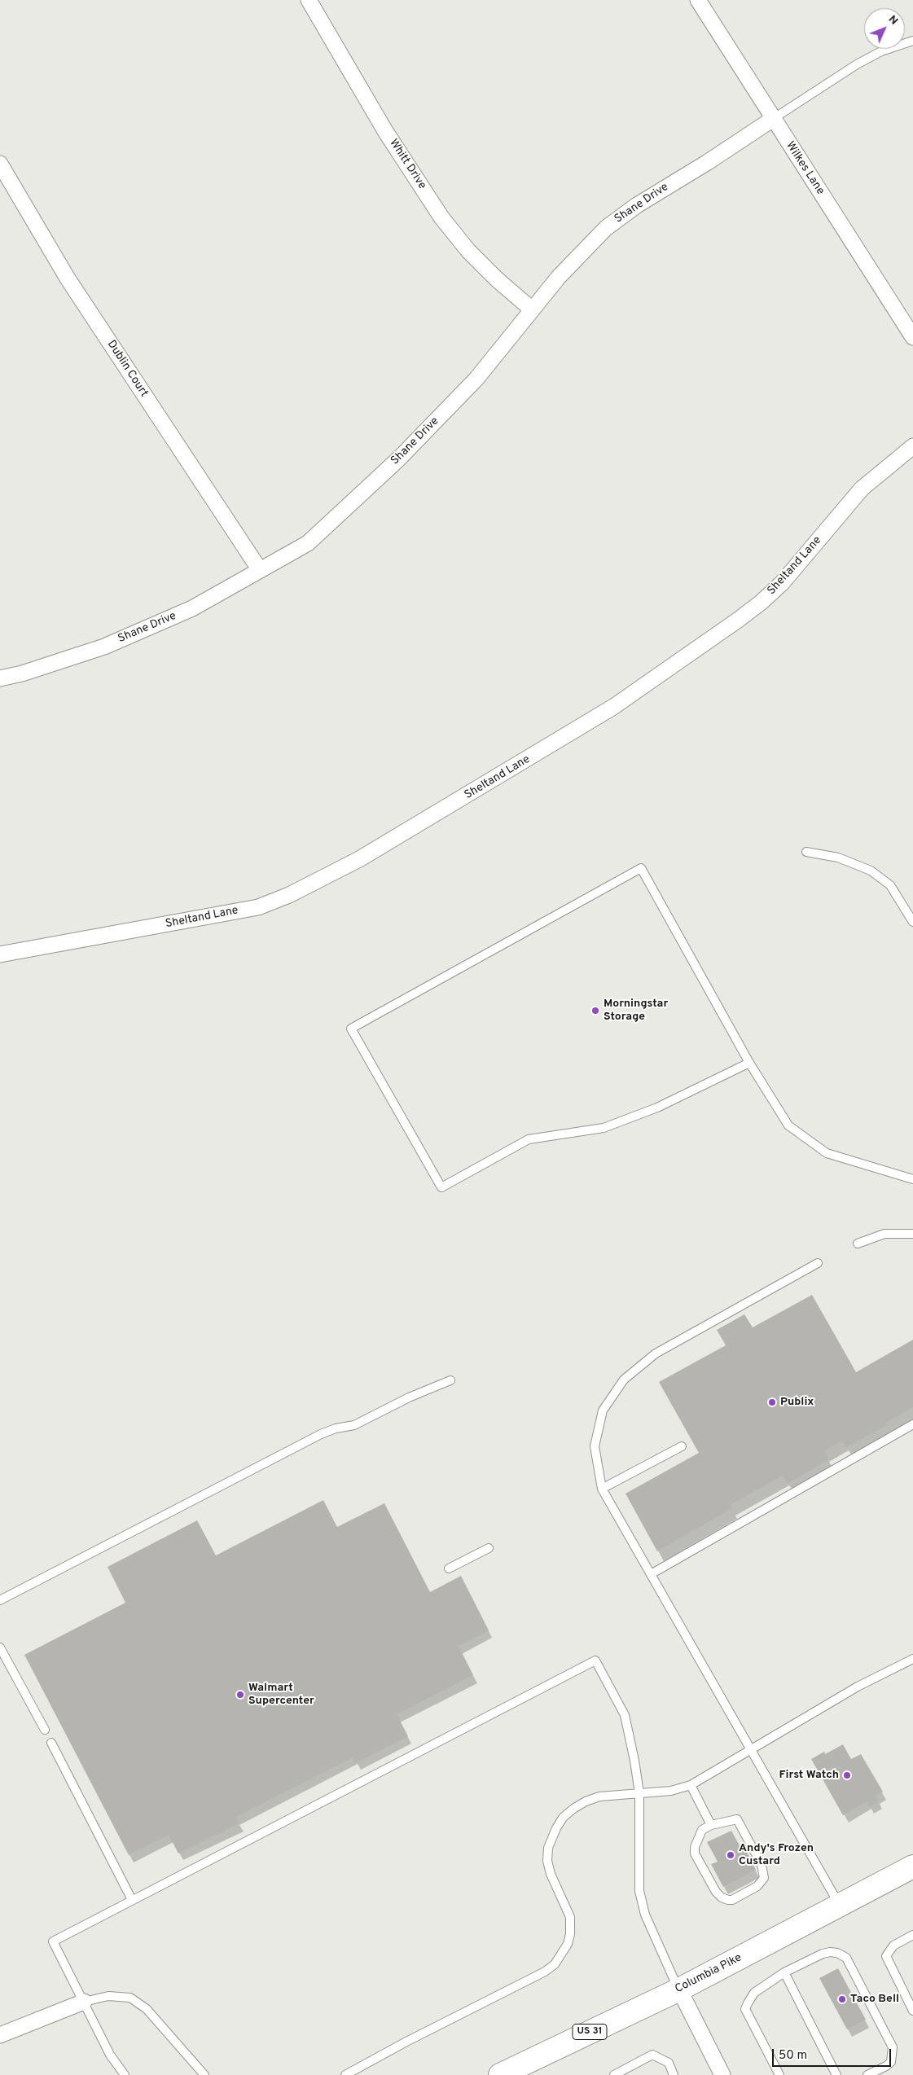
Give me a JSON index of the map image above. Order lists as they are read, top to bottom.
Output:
{
  "streets": {
    "main road": ["Columbia Pike", "US 31"],
    "street": [
      "Whitt Drive",
      "Wilkes Lane",
      "Shane Drive",
      "Dublin Court",
      "Sheltand Lane"
    ]
  },
  "crossings": [
    ["Whitt Drive", "Shane Drive"],
    ["Wilkes Lane", "Shane Drive"],
    ["Shane Drive", "Dublin Court"]
  ],
  "places": [
    "Morningstar Storage",
    "Publix",
    "Walmart Supercenter",
    "First Watch",
    "Andy's Frozen Custard",
    "Taco Bell"
  ],
  "scale_bar": "50 m",
  "north": "top right"
}
